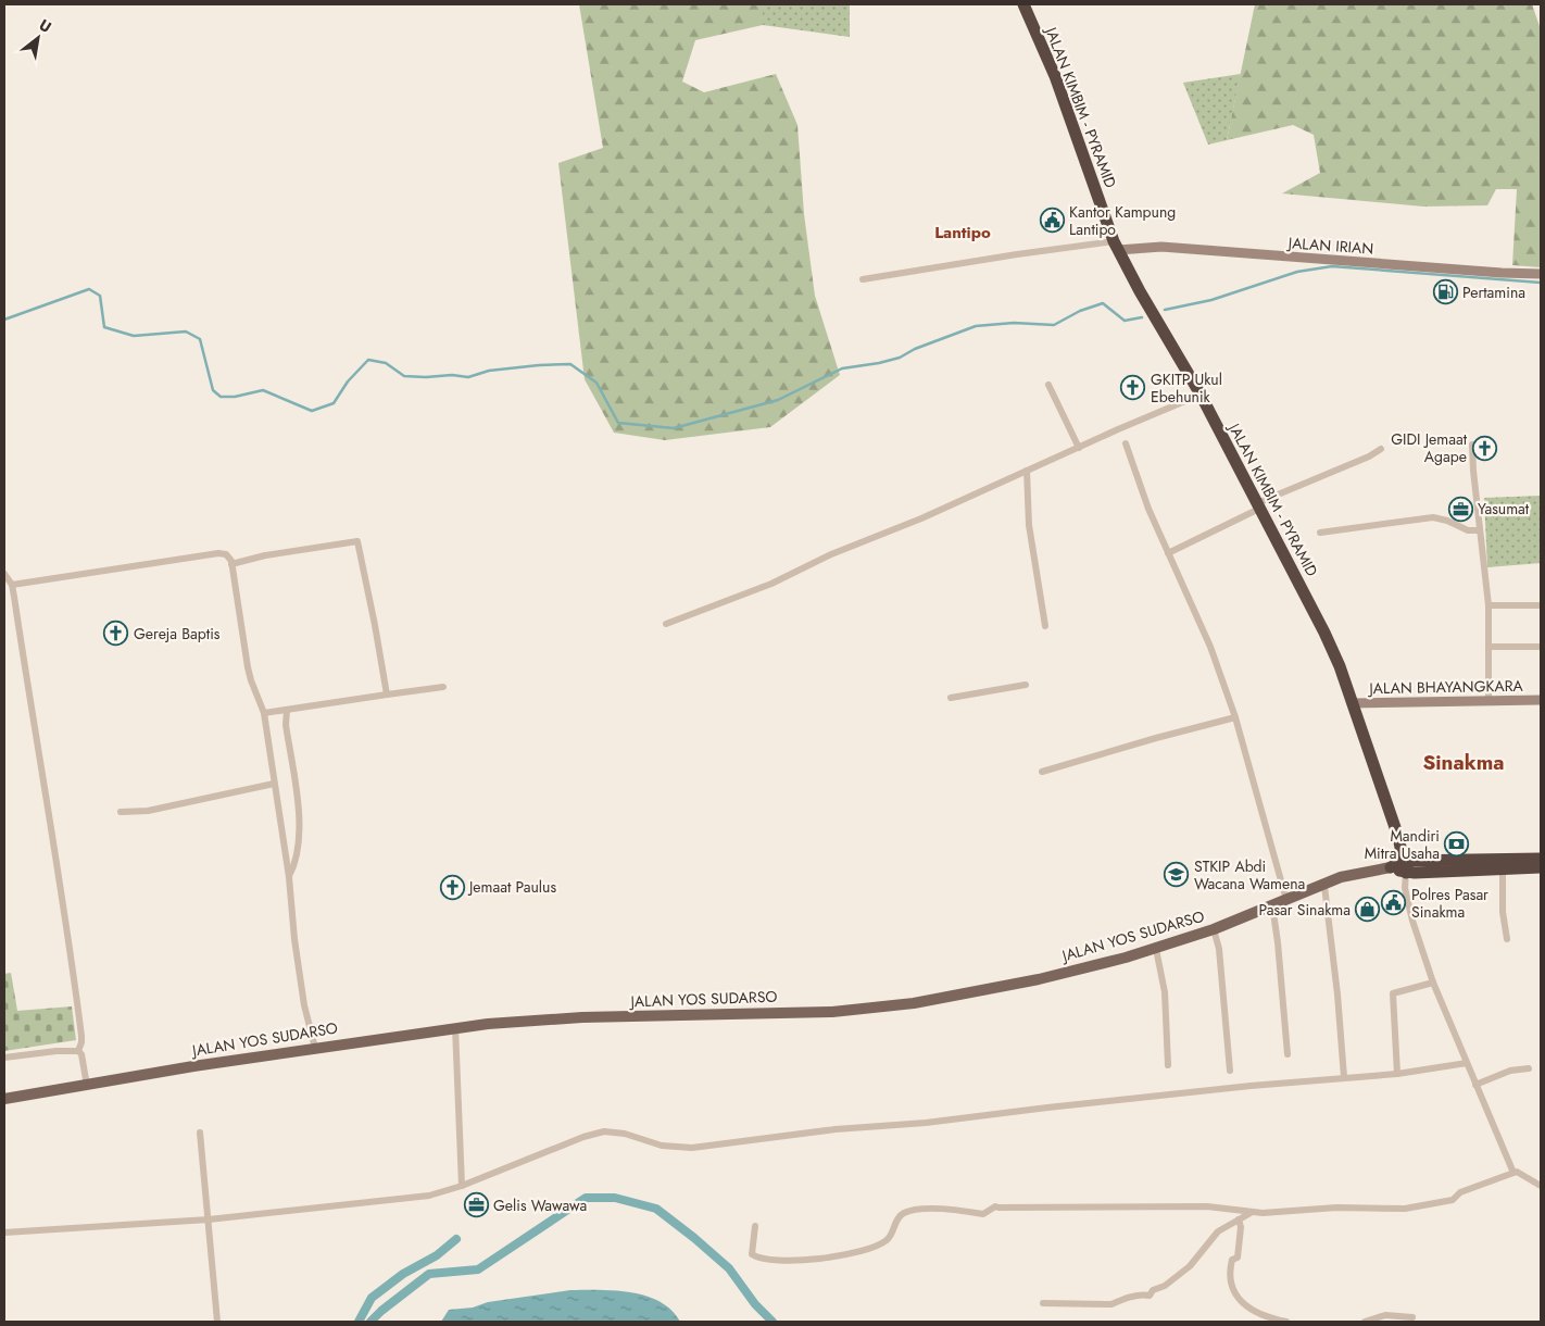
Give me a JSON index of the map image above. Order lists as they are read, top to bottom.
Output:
{
  "streets": {
    "highway": ["JALAN KIMBIM - PYRAMID", "JALAN YOS SUDARSO"],
    "main road": ["JALAN IRIAN", "JALAN BHAYANGKARA"]
  },
  "crossings": [
    ["JALAN KIMBIM - PYRAMID", "JALAN IRIAN"],
    ["JALAN KIMBIM - PYRAMID", "JALAN BHAYANGKARA"],
    ["JALAN KIMBIM - PYRAMID", "JALAN YOS SUDARSO"]
  ],
  "districts": ["Lantipo", "Sinakma"],
  "places": {
    "public building": ["Kantor Kampung Lantipo", "Polres Pasar Sinakma"],
    "fuel station": ["Pertamina"],
    "church": [
      "GKITP Ukul Ebehunik",
      "GIDI Jemaat Agape",
      "Gereja Baptis",
      "Jemaat Paulus"
    ],
    "office": ["Yasumat", "Gelis Wawawa"],
    "bank": ["Mandiri Mitra Usaha"],
    "school or university": ["STKIP Abdi Wacana Wamena"],
    "shop": ["Pasar Sinakma"]
  },
  "north": "top right"
}
